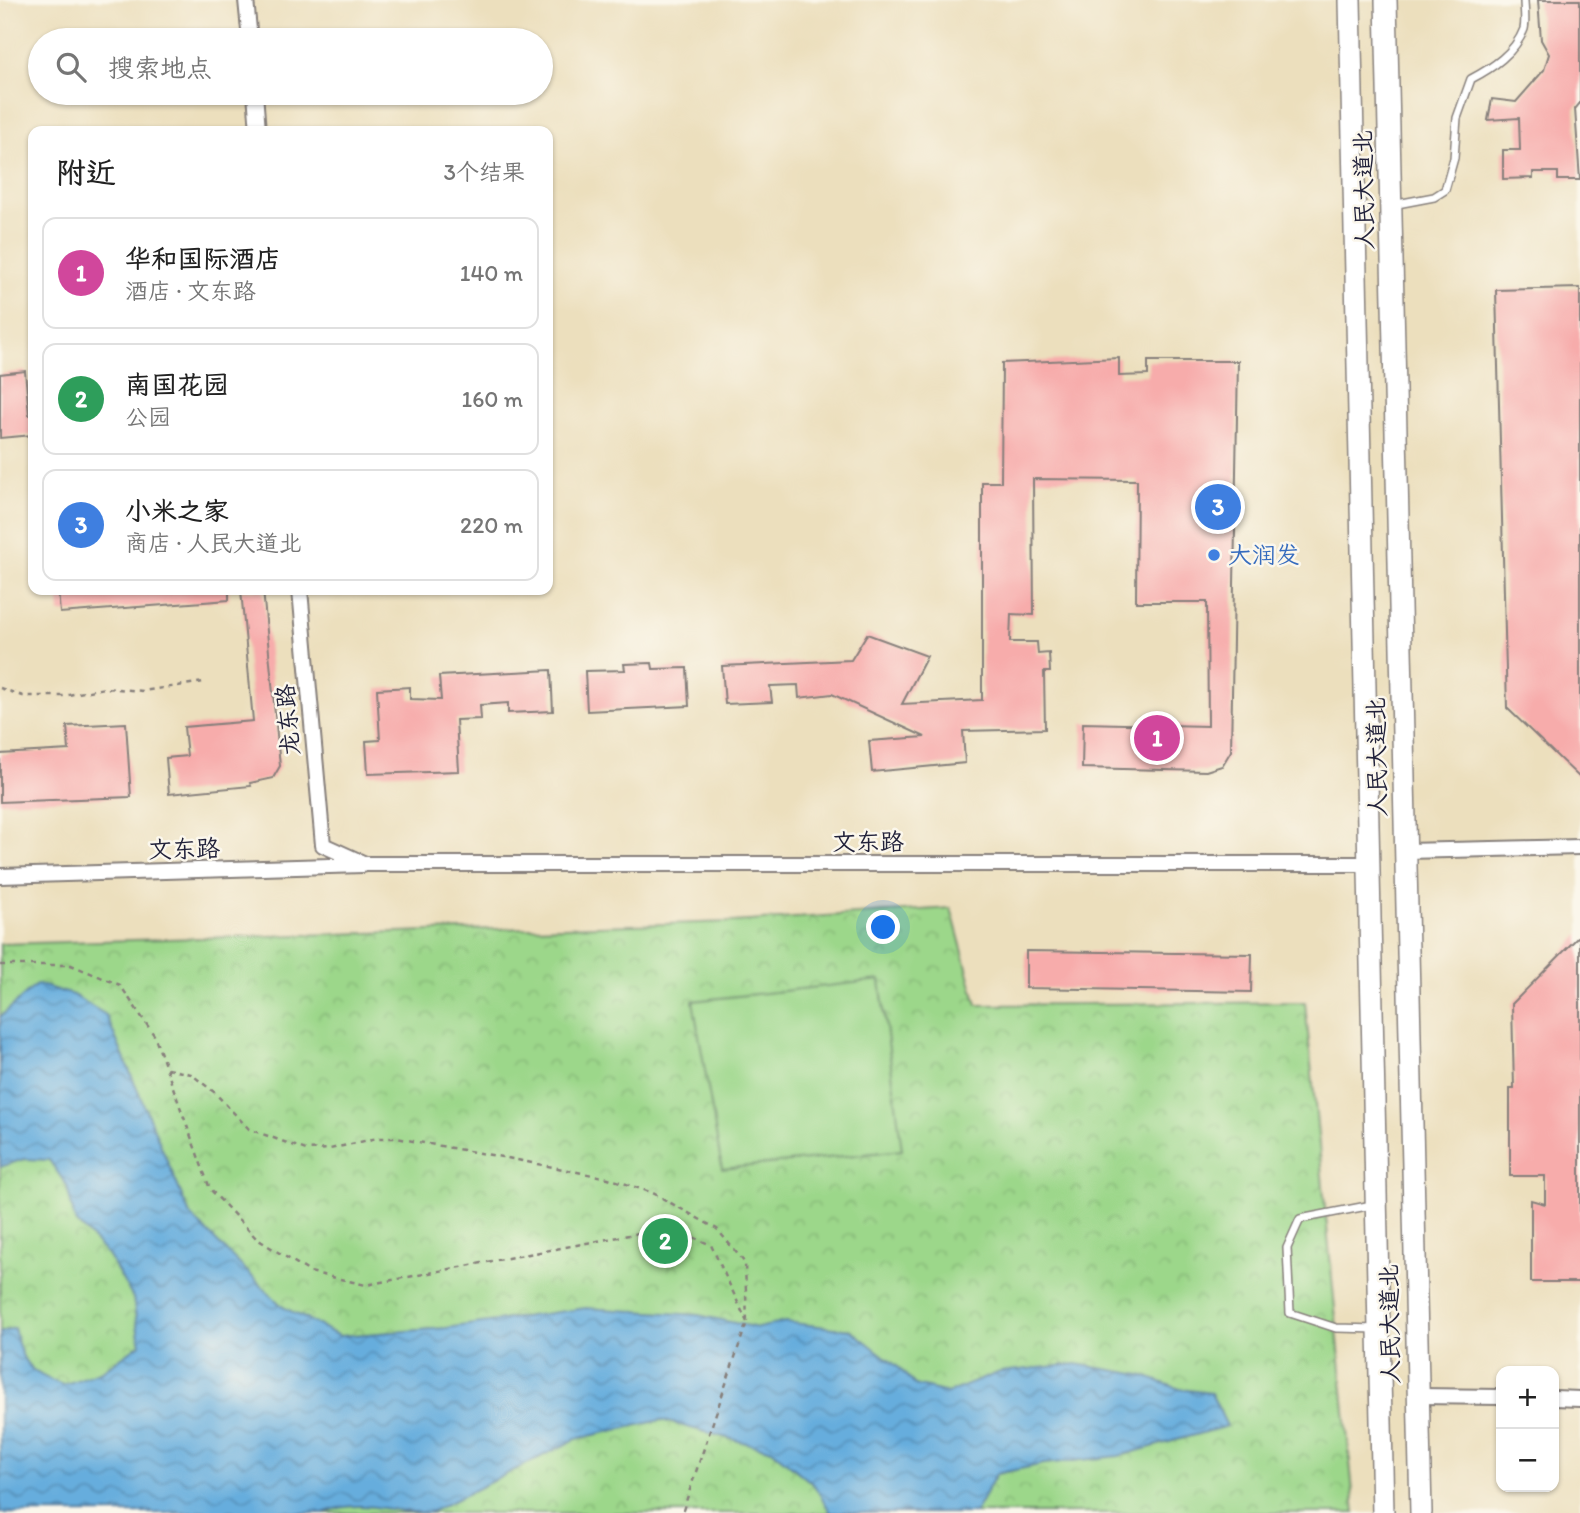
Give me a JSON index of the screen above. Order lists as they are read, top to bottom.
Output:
{
  "streets": {
    "main road": ["人民大道北"],
    "street": ["龙东路", "文东路"]
  },
  "crossings": [
    ["人民大道北", "文东路"],
    ["龙东路", "文东路"]
  ],
  "places": ["大润发"],
  "page": {
    "search": "搜索地点",
    "heading": ["附近", "3个结果"],
    "list": [
      {
        "mark": "1",
        "name": "华和国际酒店",
        "note": "酒店 · 文东路",
        "value": "140 m"
      },
      {
        "mark": "2",
        "name": "南国花园",
        "note": "公园",
        "value": "160 m"
      },
      {
        "mark": "3",
        "name": "小米之家",
        "note": "商店 · 人民大道北",
        "value": "220 m"
      }
    ],
    "pins": ["3", "1", "2"],
    "map_buttons": ["+", "−"]
  }
}
